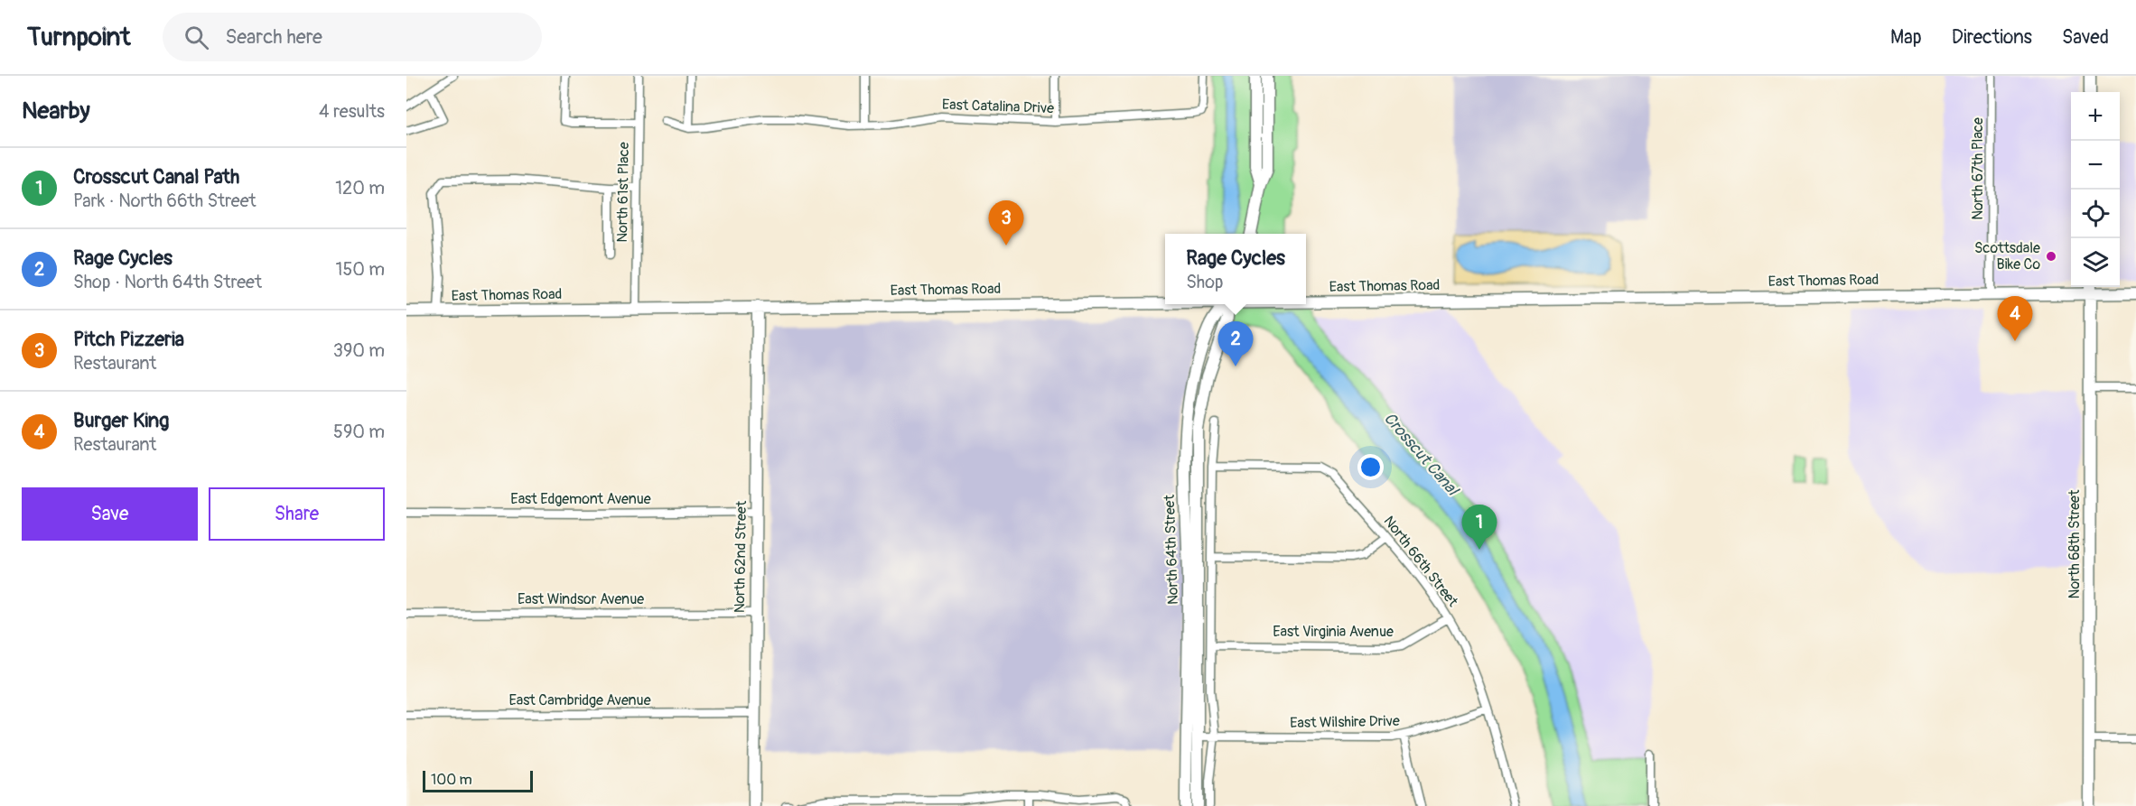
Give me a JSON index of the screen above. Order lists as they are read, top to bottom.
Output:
{
  "streets": {
    "main road": [
      "East Thomas Road",
      "North 68th Street",
      "North 64th Street",
      "North 62nd Street"
    ],
    "street": [
      "East Catalina Drive",
      "North 67th Place",
      "North 61st Place",
      "East Edgemont Avenue",
      "North 66th Street",
      "East Windsor Avenue",
      "East Virginia Avenue",
      "East Cambridge Avenue",
      "East Wilshire Drive"
    ]
  },
  "crossings": [
    ["North 67th Place", "East Thomas Road"],
    ["North 61st Place", "East Thomas Road"],
    ["East Thomas Road", "North 68th Street"],
    ["East Thomas Road", "North 62nd Street"],
    ["East Edgemont Avenue", "North 62nd Street"],
    ["North 64th Street", "East Wilshire Drive"],
    ["North 62nd Street", "East Windsor Avenue"],
    ["North 62nd Street", "East Cambridge Avenue"],
    ["North 66th Street", "East Virginia Avenue"],
    ["North 66th Street", "East Wilshire Drive"]
  ],
  "water": ["Crosscut Canal"],
  "places": ["Scottsdale Bike Co"],
  "scale_bar": "100 m",
  "page": {
    "header": "Turnpoint",
    "search": "Search here",
    "nav": ["Map", "Directions", "Saved"],
    "heading": ["Nearby", "4 results"],
    "map_buttons": ["+", "−"],
    "list": [
      {
        "mark": "1",
        "name": "Crosscut Canal Path",
        "note": "Park · North 66th Street",
        "value": "120 m"
      },
      {
        "mark": "2",
        "name": "Rage Cycles",
        "note": "Shop · North 64th Street",
        "value": "150 m"
      },
      {
        "mark": "3",
        "name": "Pitch Pizzeria",
        "note": "Restaurant",
        "value": "390 m"
      },
      {
        "mark": "4",
        "name": "Burger King",
        "note": "Restaurant",
        "value": "590 m"
      }
    ],
    "pins": [
      "3",
      "4",
      "2",
      "1"
    ],
    "popup": ["Rage Cycles", "Shop"],
    "buttons": ["Save", "Share"],
    "scale": "100 m"
  }
}
